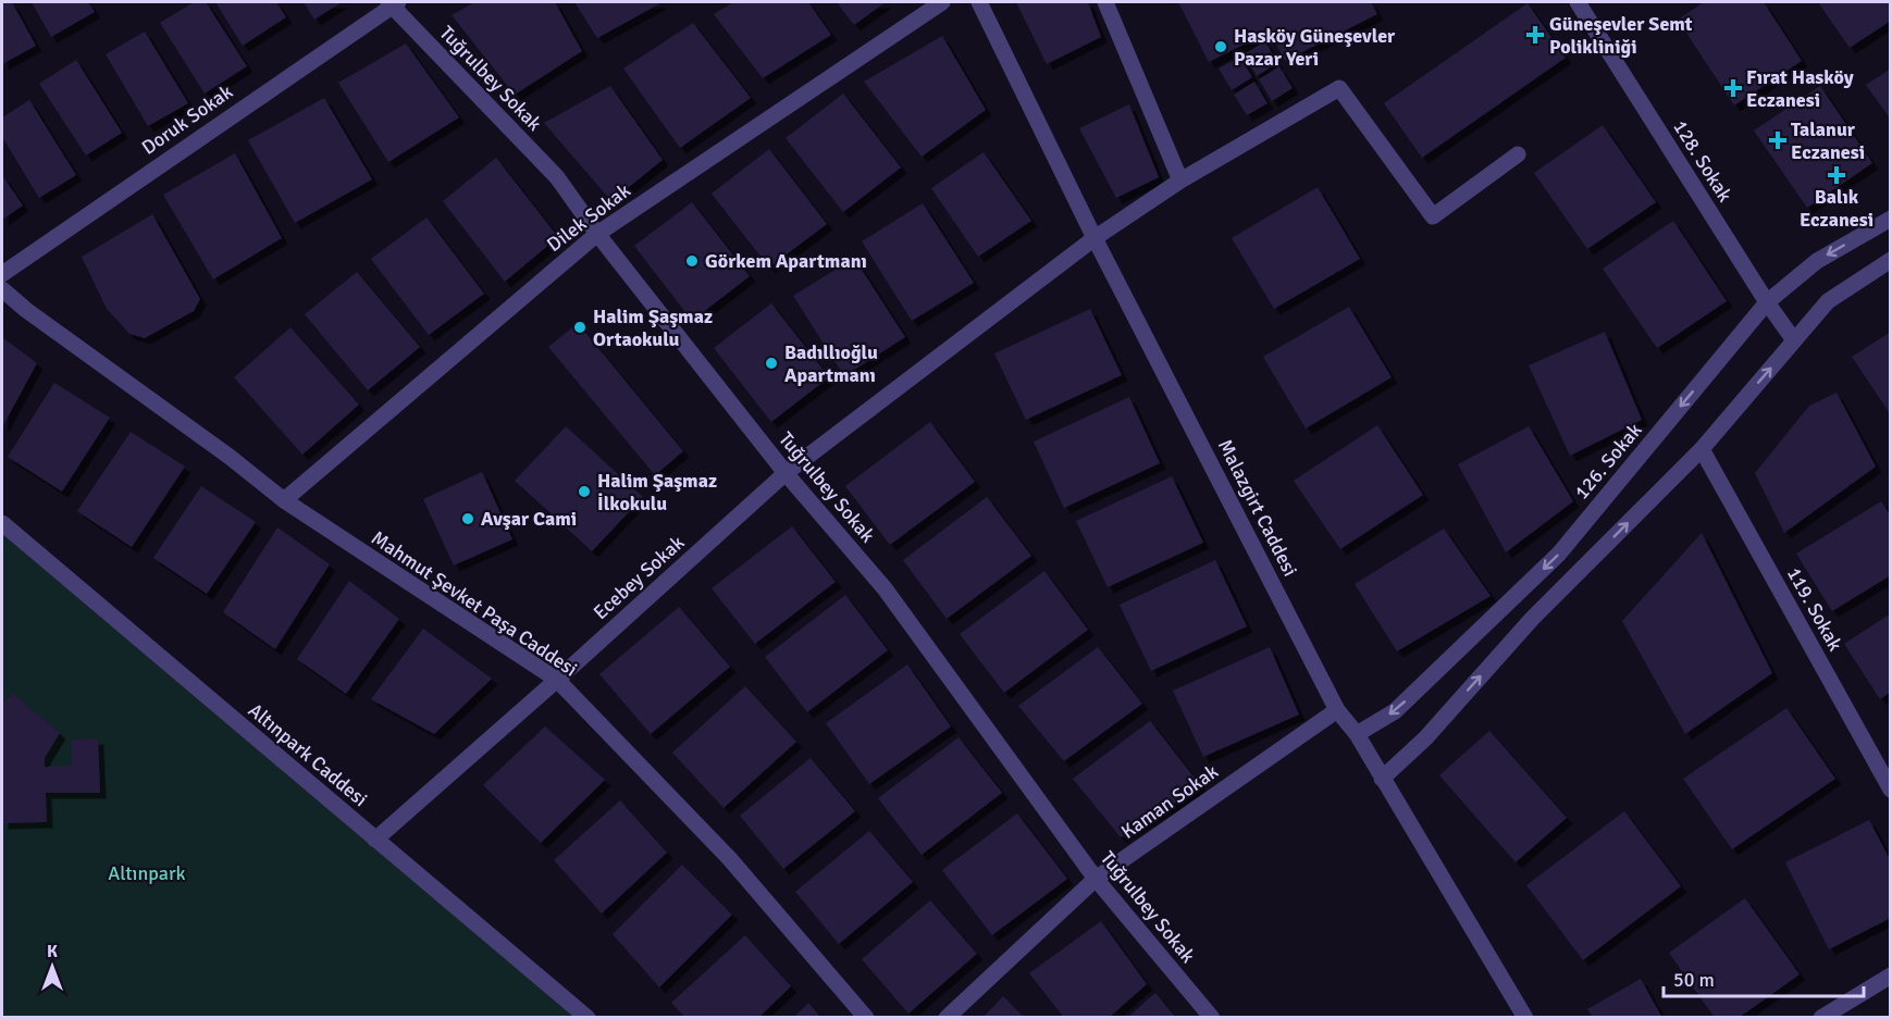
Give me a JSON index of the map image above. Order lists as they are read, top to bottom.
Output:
{
  "streets": {
    "street": [
      "Tuğrulbey Sokak",
      "Doruk Sokak",
      "128. Sokak",
      "Dilek Sokak",
      "126. Sokak",
      "Malazgirt Caddesi",
      "Ecebey Sokak",
      "Mahmut Şevket Paşa Caddesi",
      "119. Sokak",
      "Altınpark Caddesi",
      "Kaman Sokak"
    ]
  },
  "crossings": [
    ["Tuğrulbey Sokak", "Doruk Sokak"],
    ["Tuğrulbey Sokak", "Dilek Sokak"],
    ["Tuğrulbey Sokak", "Ecebey Sokak"],
    ["Tuğrulbey Sokak", "Kaman Sokak"],
    ["128. Sokak", "126. Sokak"],
    ["Dilek Sokak", "Mahmut Şevket Paşa Caddesi"],
    ["126. Sokak", "Malazgirt Caddesi"],
    ["Malazgirt Caddesi", "Ecebey Sokak"],
    ["Malazgirt Caddesi", "Kaman Sokak"],
    ["Ecebey Sokak", "Mahmut Şevket Paşa Caddesi"],
    ["Ecebey Sokak", "Altınpark Caddesi"]
  ],
  "parks": ["Altınpark"],
  "places": {
    "health": [
      "Güneşevler Semt Polikliniği",
      "Fırat Hasköy Eczanesi",
      "Talanur Eczanesi",
      "Balık Eczanesi"
    ],
    "other": [
      "Hasköy Güneşevler Pazar Yeri",
      "Görkem Apartmanı",
      "Halim Şaşmaz Ortaokulu",
      "Badıllıoğlu Apartmanı",
      "Halim Şaşmaz İlkokulu",
      "Avşar Cami"
    ]
  },
  "scale_bar": "50 m",
  "north": "top"
}
